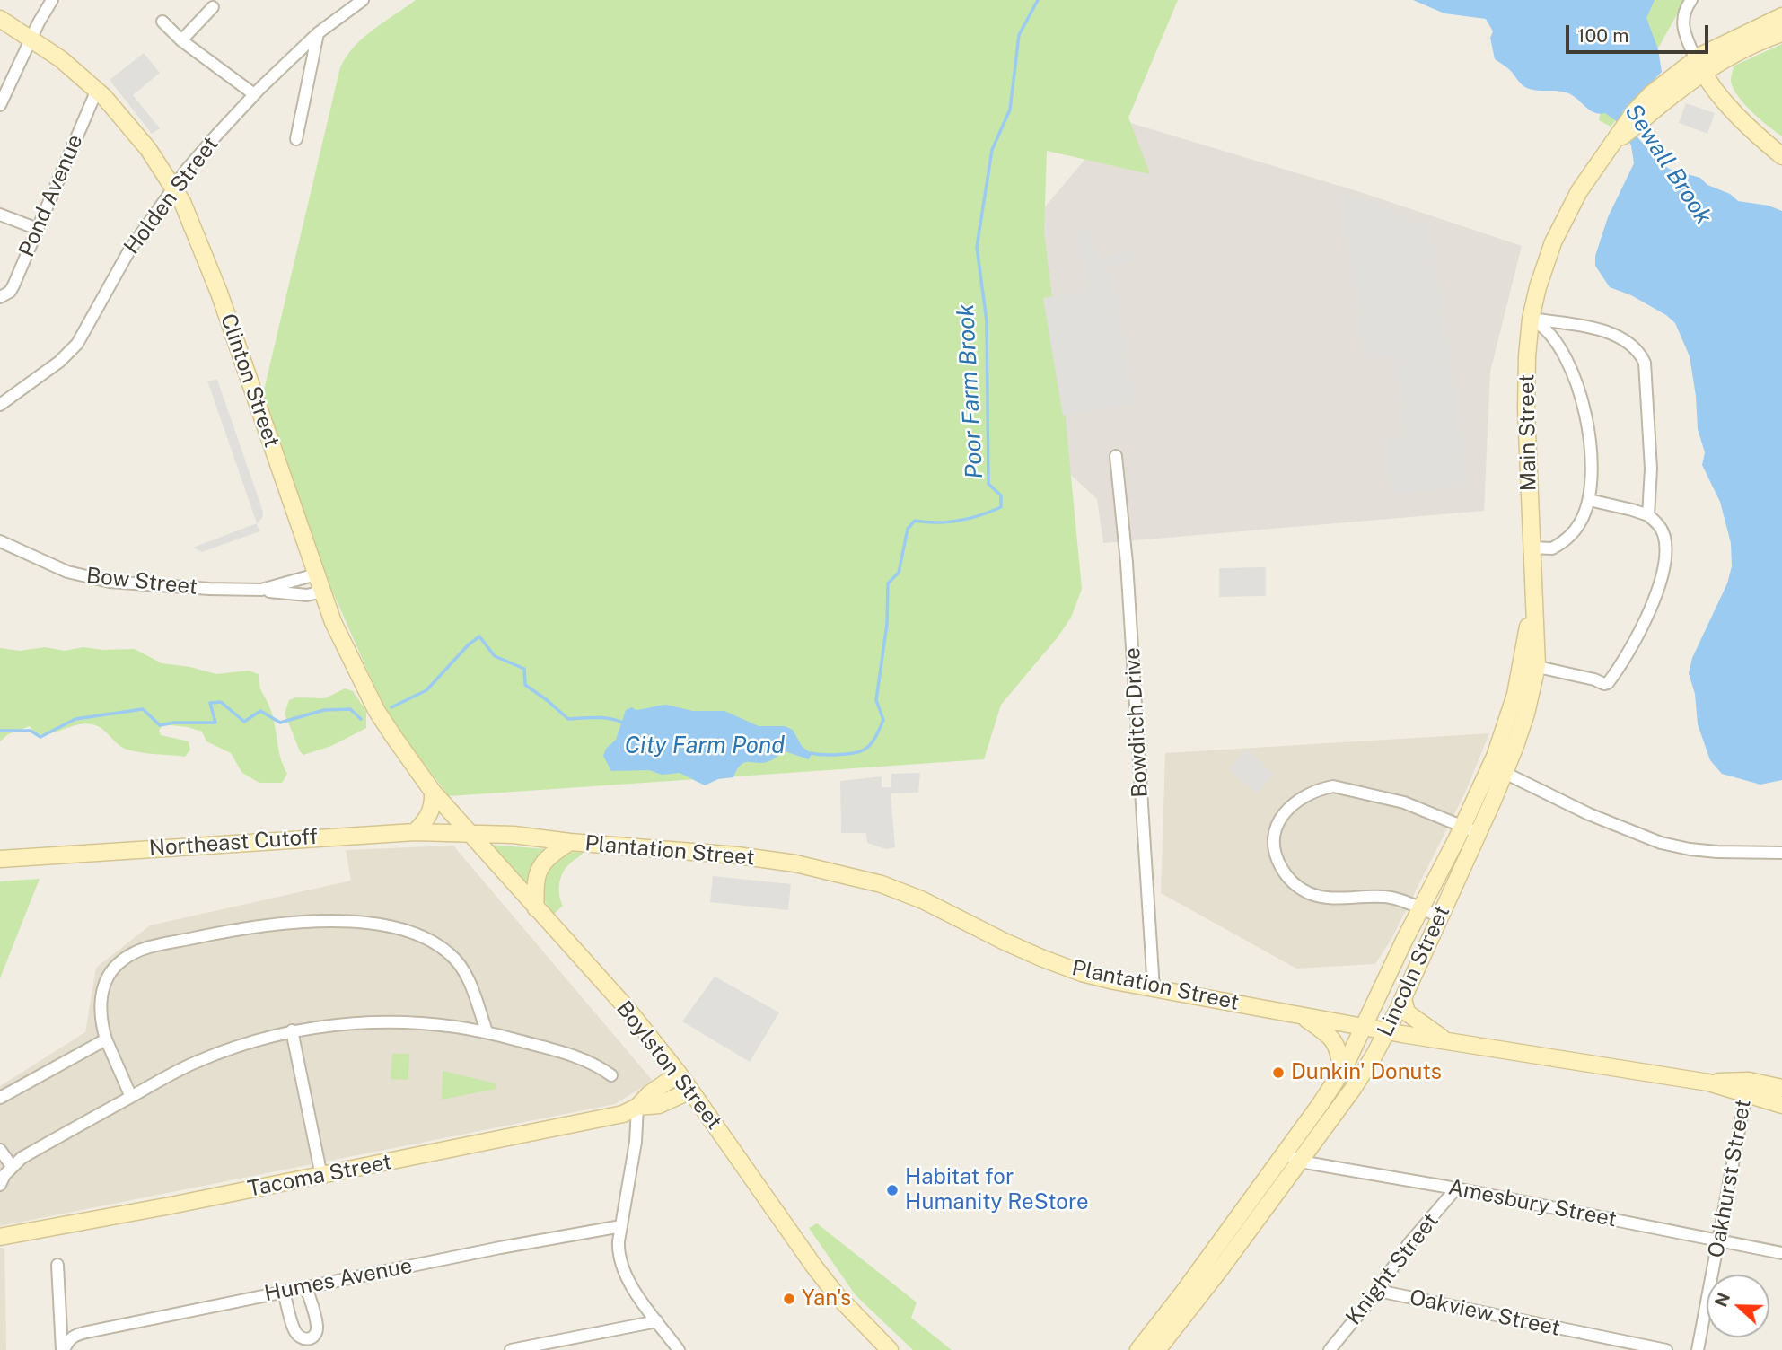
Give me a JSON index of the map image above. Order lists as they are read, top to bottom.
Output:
{
  "streets": {
    "main road": [
      "Clinton Street",
      "Main Street",
      "Northeast Cutoff",
      "Plantation Street",
      "Lincoln Street",
      "Boylston Street",
      "Tacoma Street"
    ],
    "street": [
      "Pond Avenue",
      "Holden Street",
      "Bow Street",
      "Bowditch Drive",
      "Oakhurst Street",
      "Amesbury Street",
      "Knight Street",
      "Humes Avenue",
      "Oakview Street"
    ]
  },
  "crossings": [
    ["Pond Avenue", "Clinton Street"],
    ["Holden Street", "Clinton Street"],
    ["Clinton Street", "Bow Street"],
    ["Clinton Street", "Boylston Street"],
    ["Main Street", "Lincoln Street"],
    ["Bowditch Drive", "Plantation Street"],
    ["Northeast Cutoff", "Plantation Street"],
    ["Northeast Cutoff", "Boylston Street"],
    ["Plantation Street", "Lincoln Street"],
    ["Plantation Street", "Boylston Street"],
    ["Plantation Street", "Oakhurst Street"],
    ["Lincoln Street", "Amesbury Street"],
    ["Boylston Street", "Tacoma Street"],
    ["Oakhurst Street", "Amesbury Street"],
    ["Amesbury Street", "Knight Street"],
    ["Knight Street", "Oakview Street"]
  ],
  "water": ["Sewall Brook", "Poor Farm Brook", "City Farm Pond"],
  "places": ["Dunkin' Donuts", "Habitat for Humanity ReStore", "Yan's"],
  "scale_bar": "100 m",
  "north": "left"
}
